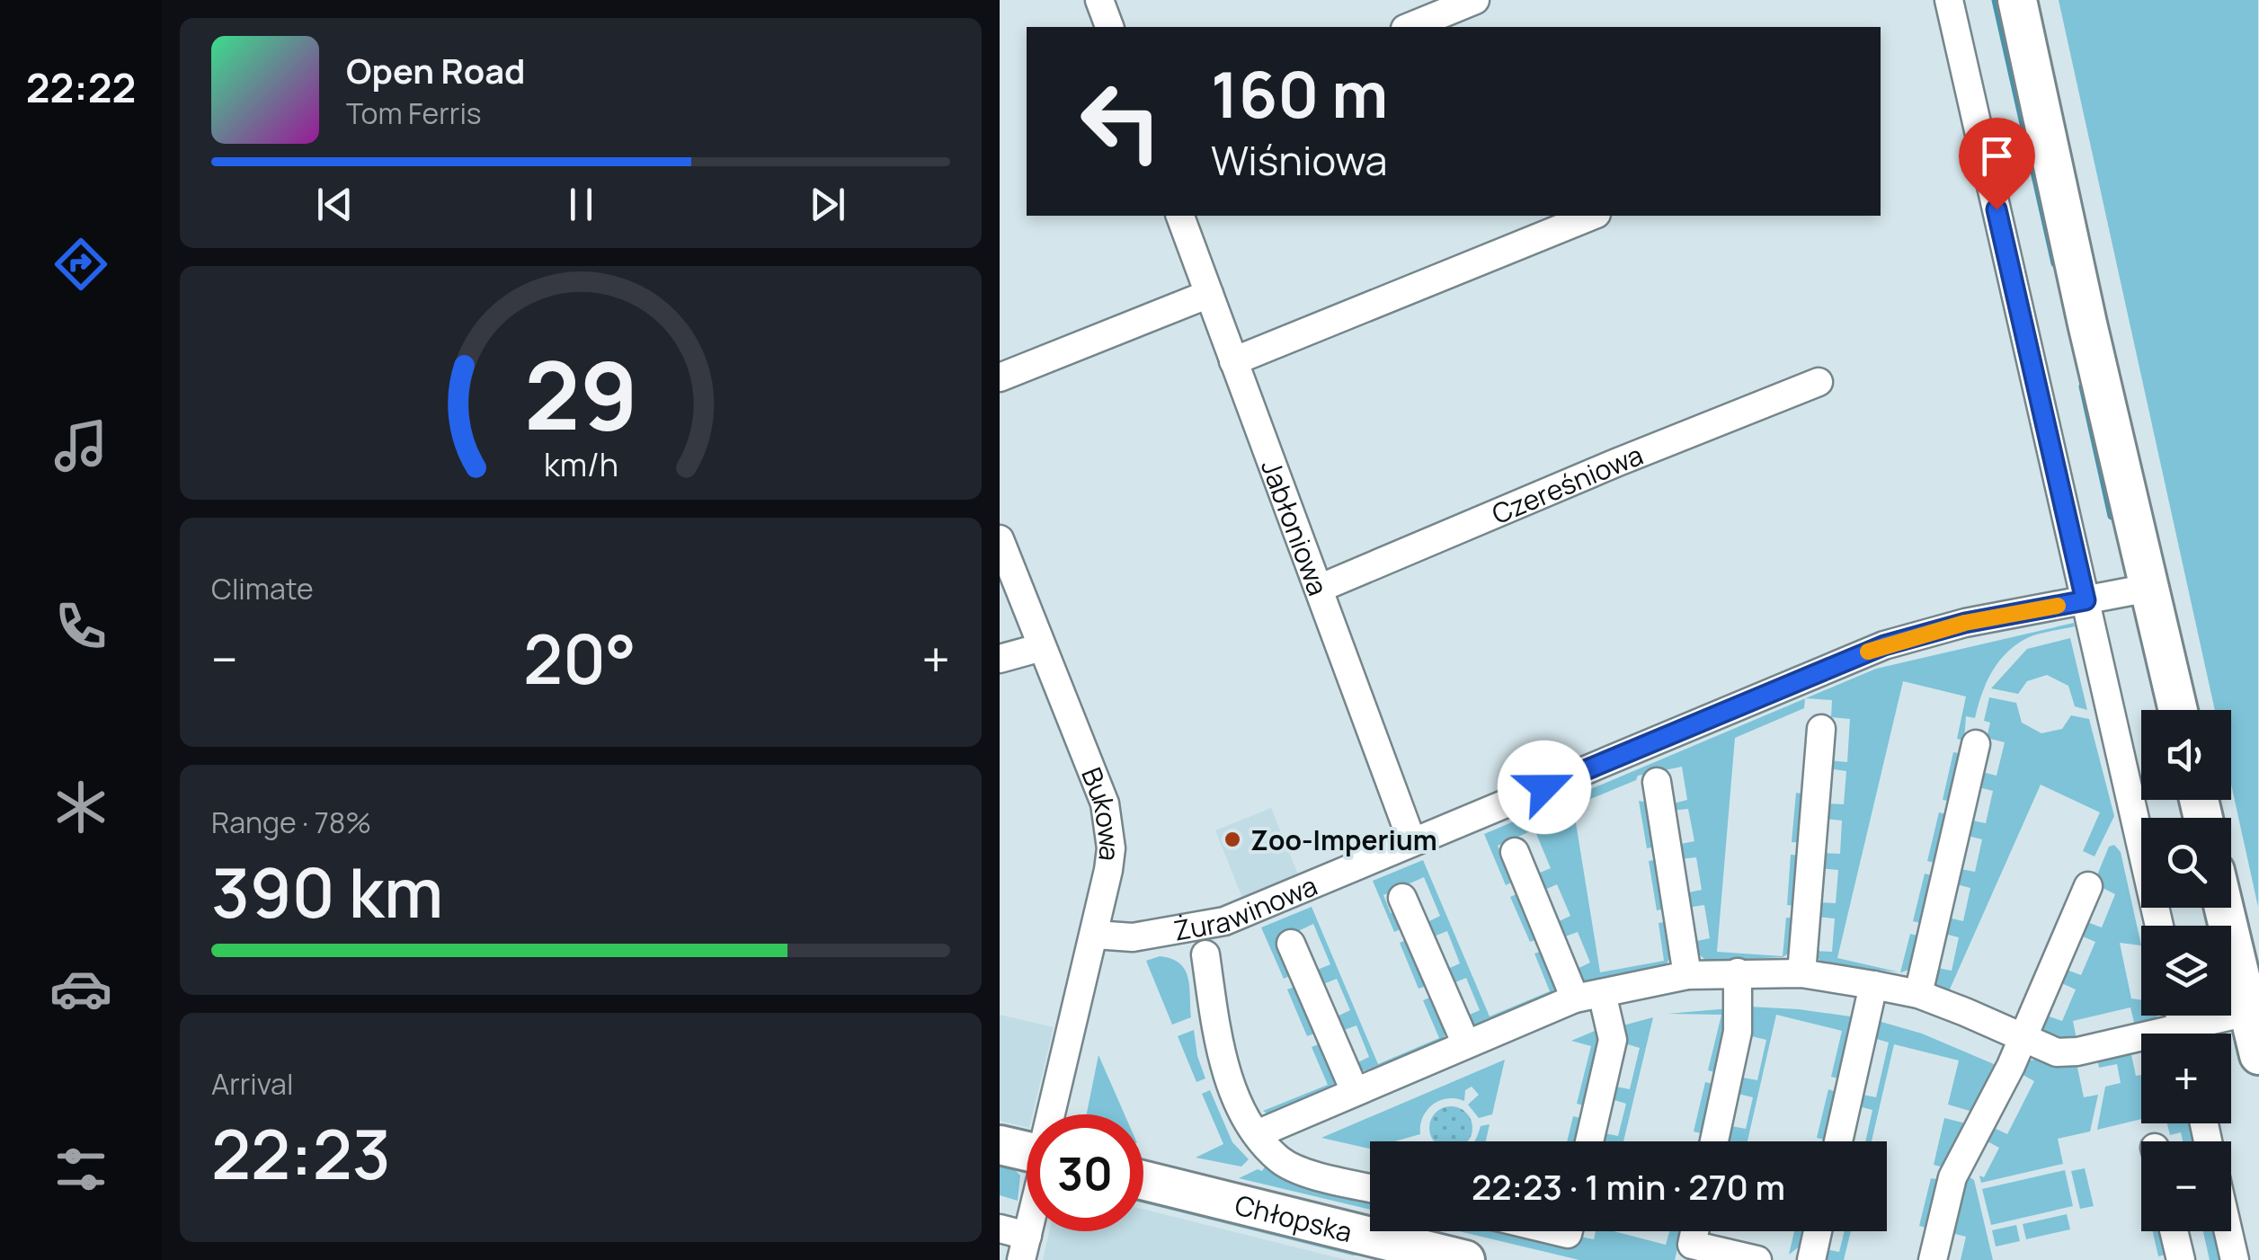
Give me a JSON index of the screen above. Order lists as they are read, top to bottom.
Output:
{
  "streets": {
    "street": [
      "Czereśniowa",
      "Jabłoniowa",
      "Bukowa",
      "Żurawinowa",
      "Chłopska"
    ]
  },
  "crossings": [
    ["Czereśniowa", "Jabłoniowa"],
    ["Jabłoniowa", "Żurawinowa"],
    ["Bukowa", "Żurawinowa"]
  ],
  "places": ["Zoo-Imperium"],
  "page": {
    "tabs": "22:22",
    "turn": ["160 m", "Wiśniowa"],
    "song": ["Open Road", "Tom Ferris"],
    "tile": [
      "Climate",
      ["Range · 78%", "390 km"],
      ["Arrival", "22:23"]
    ],
    "heat": ["−", "20°", "+"],
    "map_buttons": ["+", "−"],
    "limit": "30",
    "trip": "22:23 · 1 min · 270 m",
    "gauge": ["29", "km/h"]
  }
}
